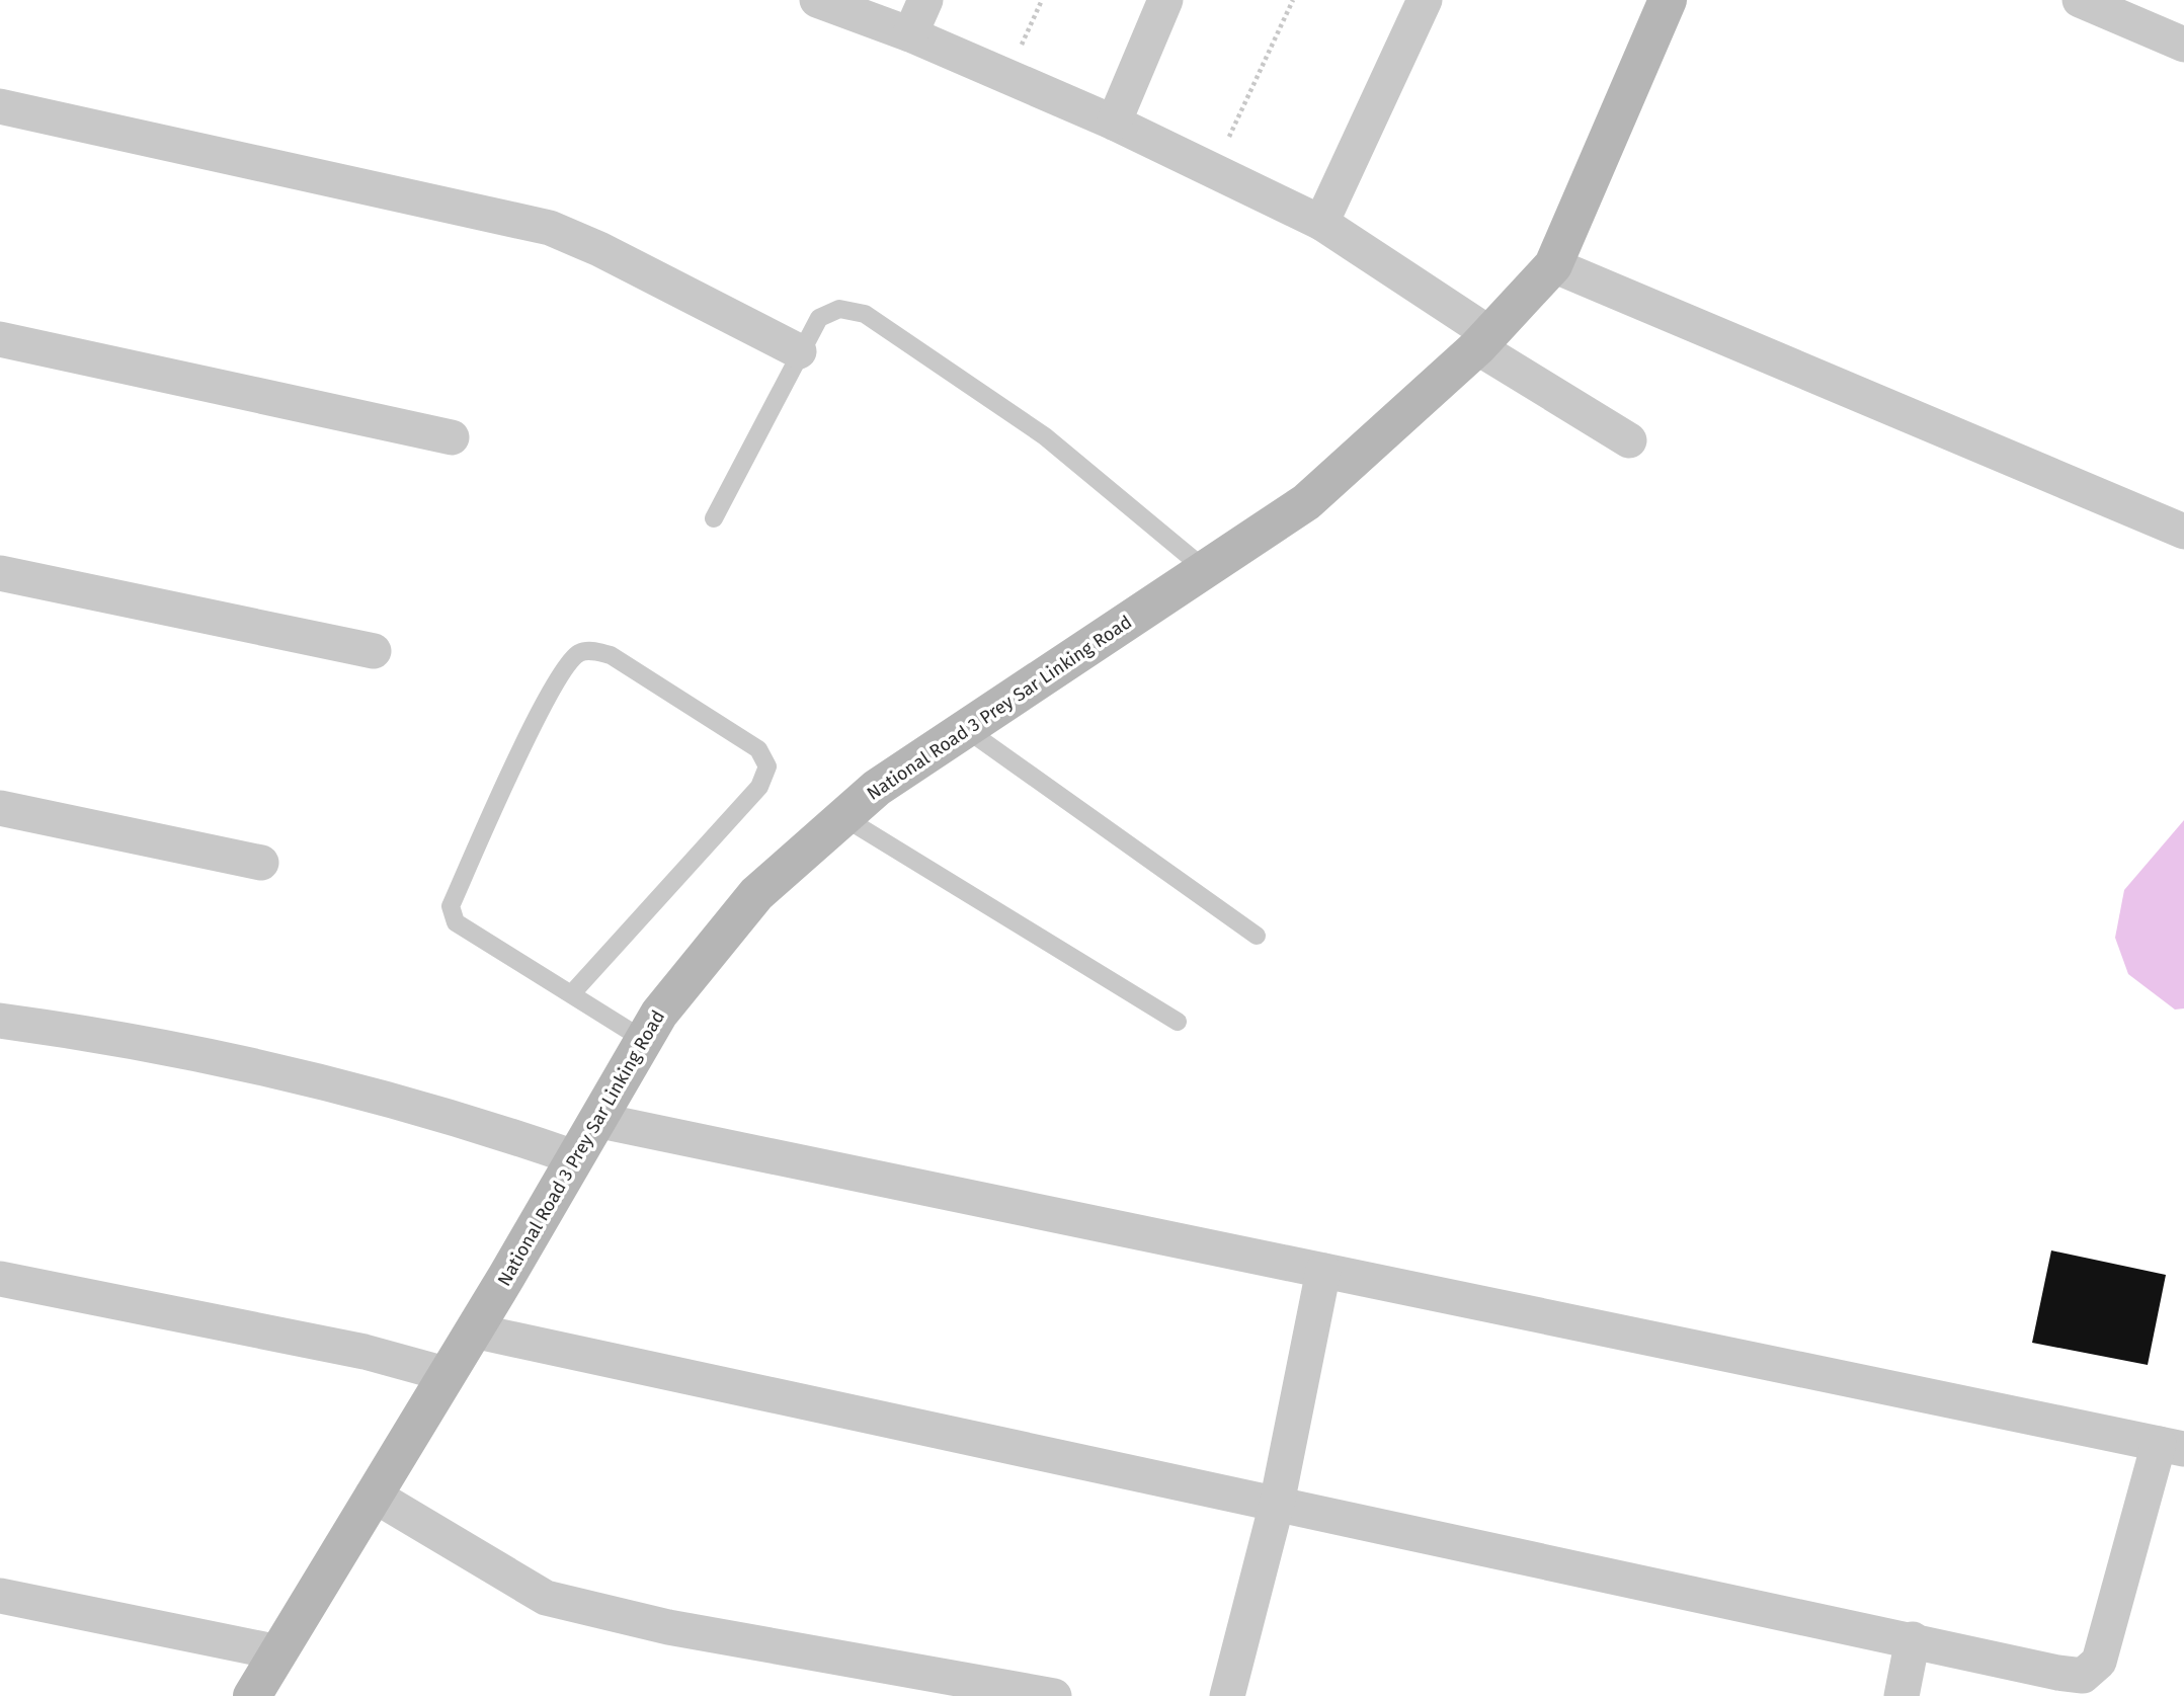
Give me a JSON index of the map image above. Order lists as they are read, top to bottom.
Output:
{
  "streets": {
    "street": ["National Road 3 Prey Sar Linking Road"]
  }
}
